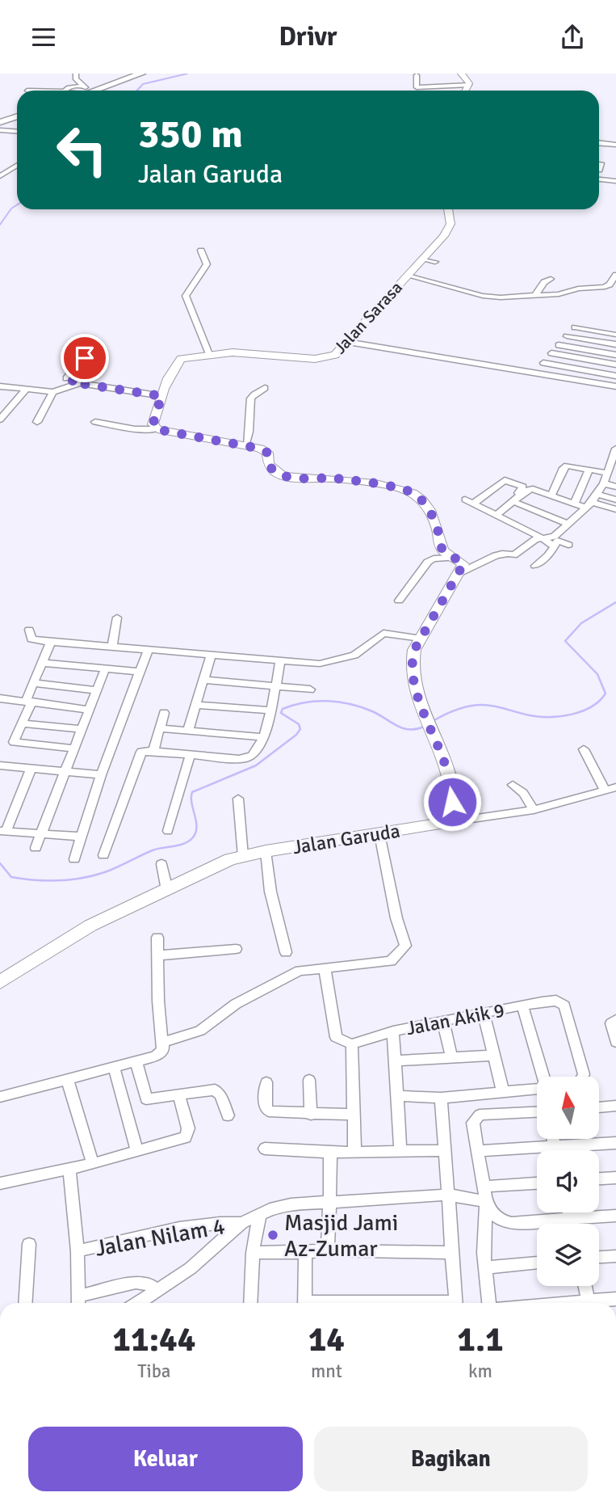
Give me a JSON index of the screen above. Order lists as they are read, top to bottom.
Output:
{
  "streets": {
    "street": [
      "Jalan Sarasa",
      "Jalan Garuda",
      "Jalan Akik 9",
      "Jalan Nilam 4"
    ]
  },
  "places": ["Masjid Jami Az-Zumar"],
  "north": "top",
  "page": {
    "header": "Drivr",
    "turn": ["350 m", "Jalan Garuda"],
    "eta": [
      "11:44",
      "Tiba",
      "14",
      "mnt",
      "1.1",
      "km"
    ],
    "buttons": ["Keluar", "Bagikan"]
  }
}
